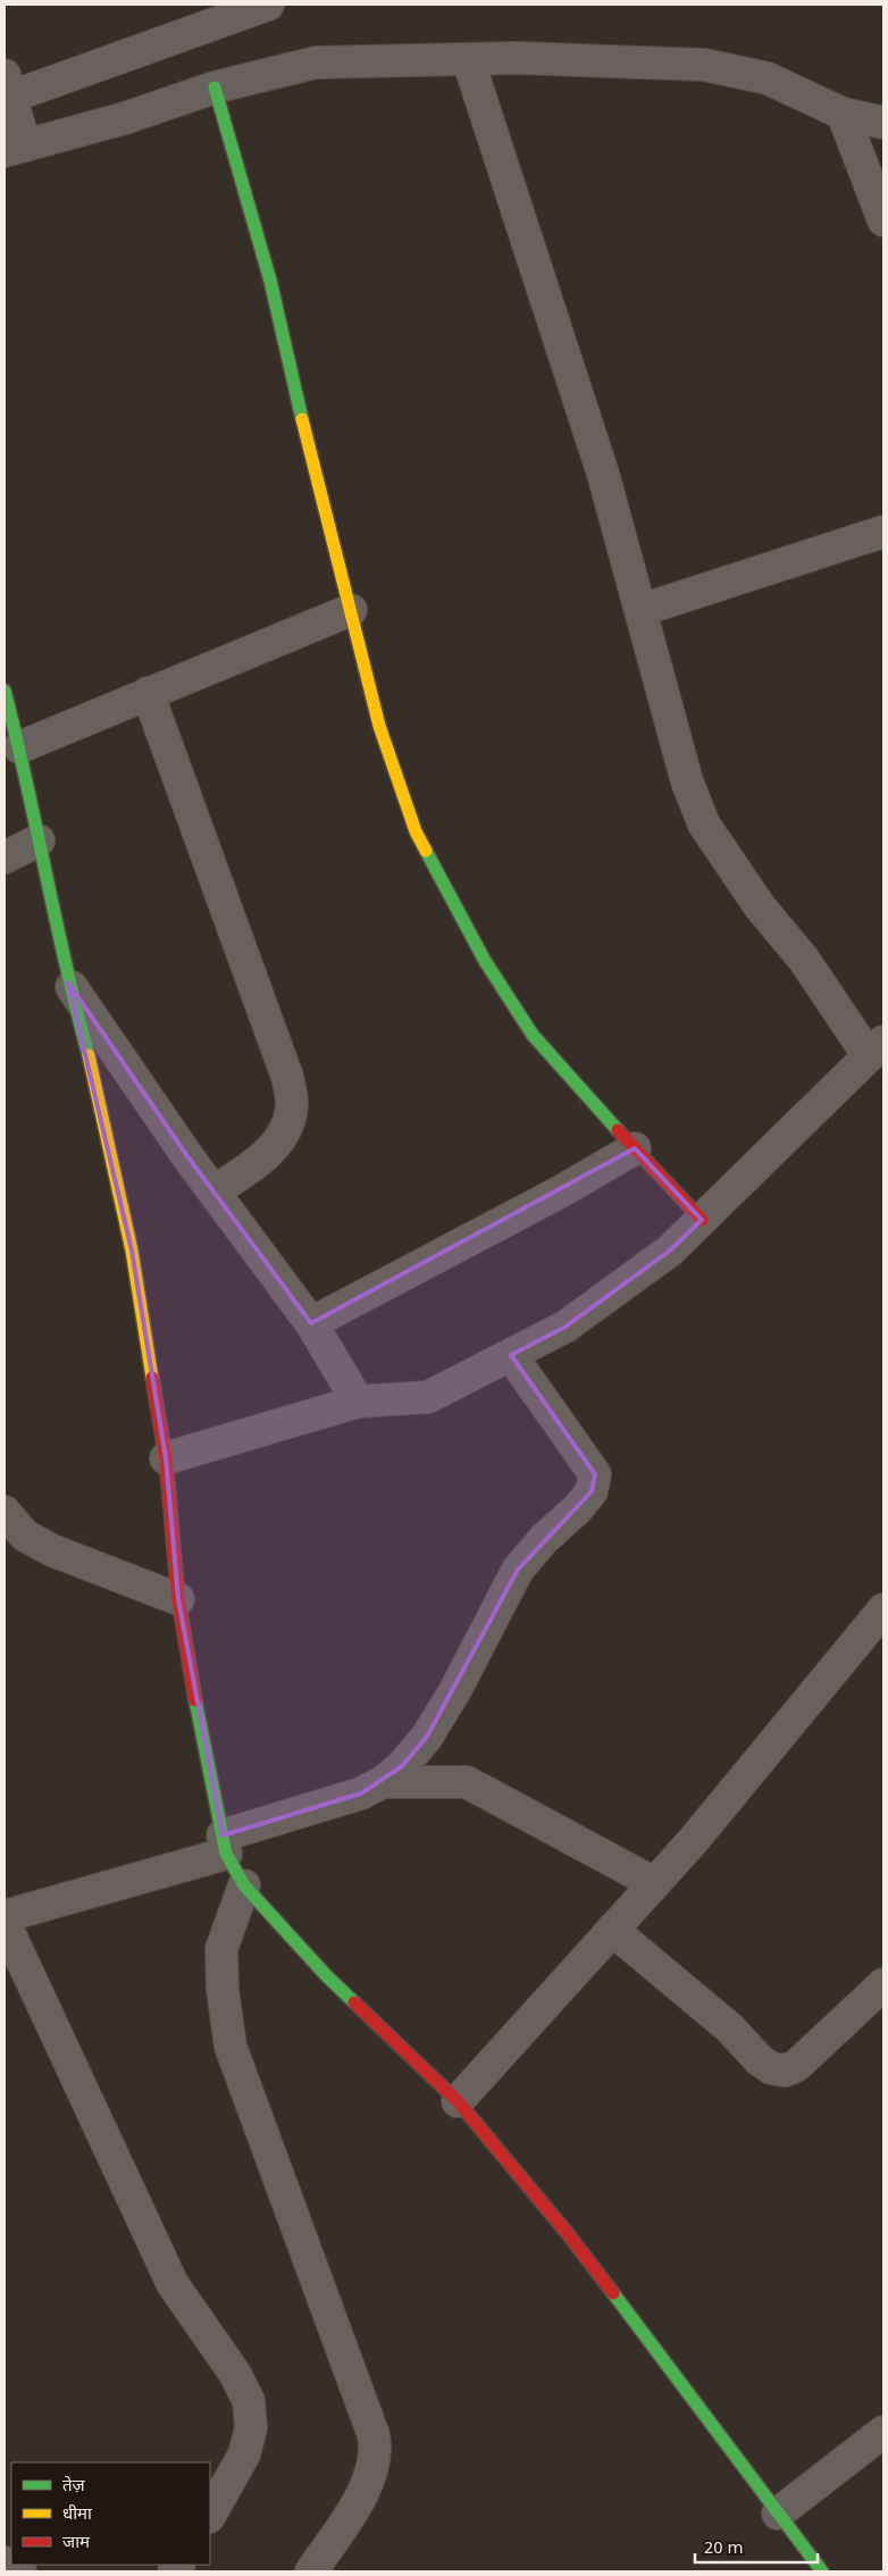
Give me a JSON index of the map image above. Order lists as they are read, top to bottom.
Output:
{
  "legend": ["तेज़", "धीमा", "जाम"],
  "scale_bar": "20 m"
}
